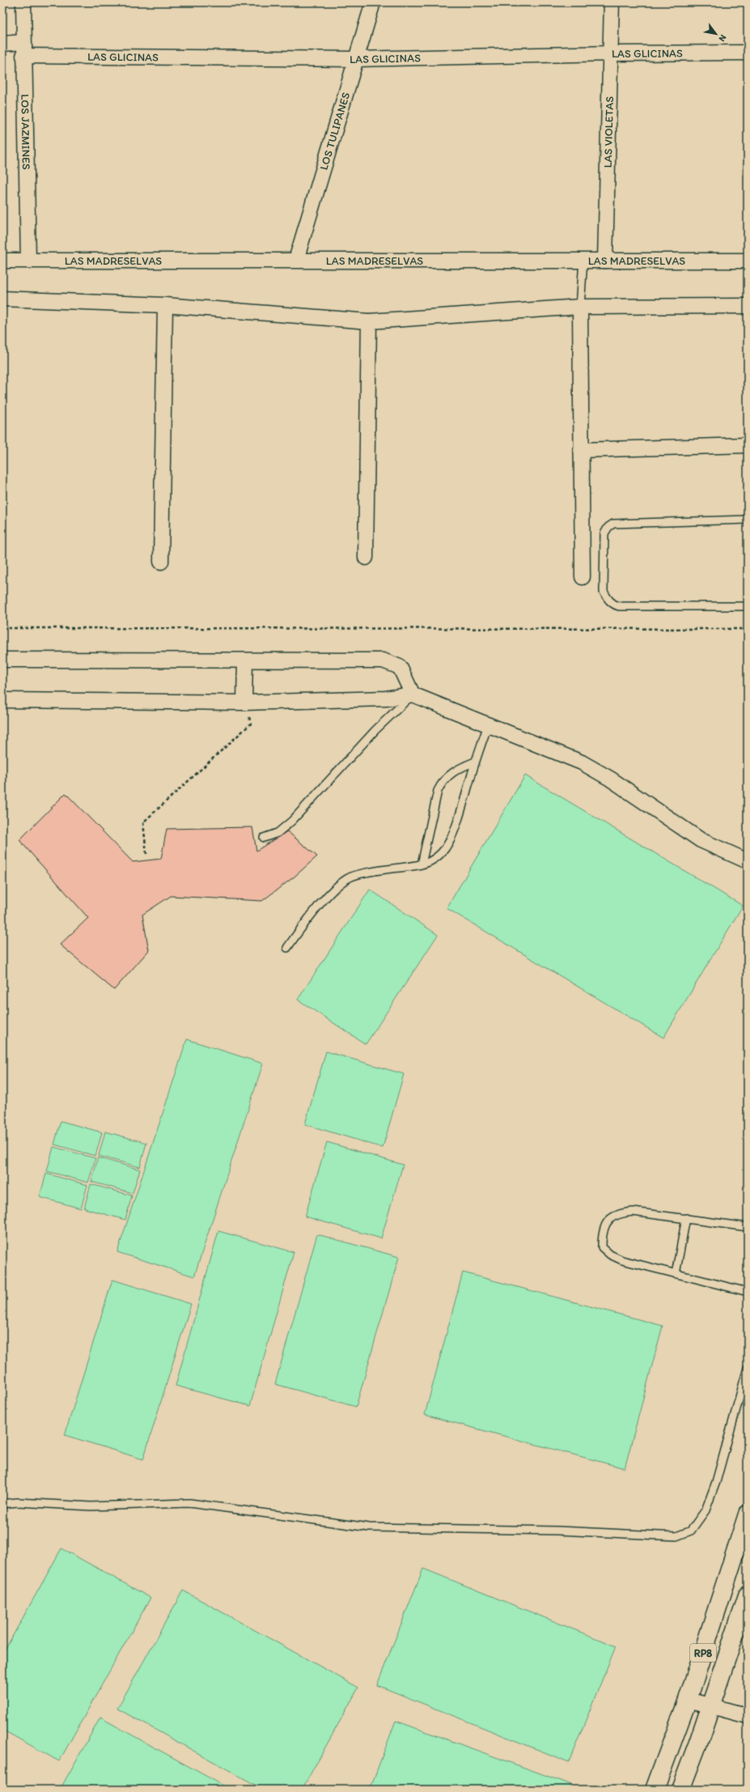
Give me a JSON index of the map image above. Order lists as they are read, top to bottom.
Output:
{
  "streets": {
    "main road": ["RP8"],
    "street": [
      "LAS GLICINAS",
      "LOS TULIPANES",
      "LOS JAZMINES",
      "LAS VIOLETAS",
      "LAS MADRESELVAS"
    ]
  },
  "crossings": [
    ["LAS GLICINAS", "LOS TULIPANES"],
    ["LAS GLICINAS", "LOS JAZMINES"],
    ["LAS GLICINAS", "LAS VIOLETAS"],
    ["LOS TULIPANES", "LAS MADRESELVAS"],
    ["LOS JAZMINES", "LAS MADRESELVAS"],
    ["LAS VIOLETAS", "LAS MADRESELVAS"]
  ],
  "north": "bottom right"
}
